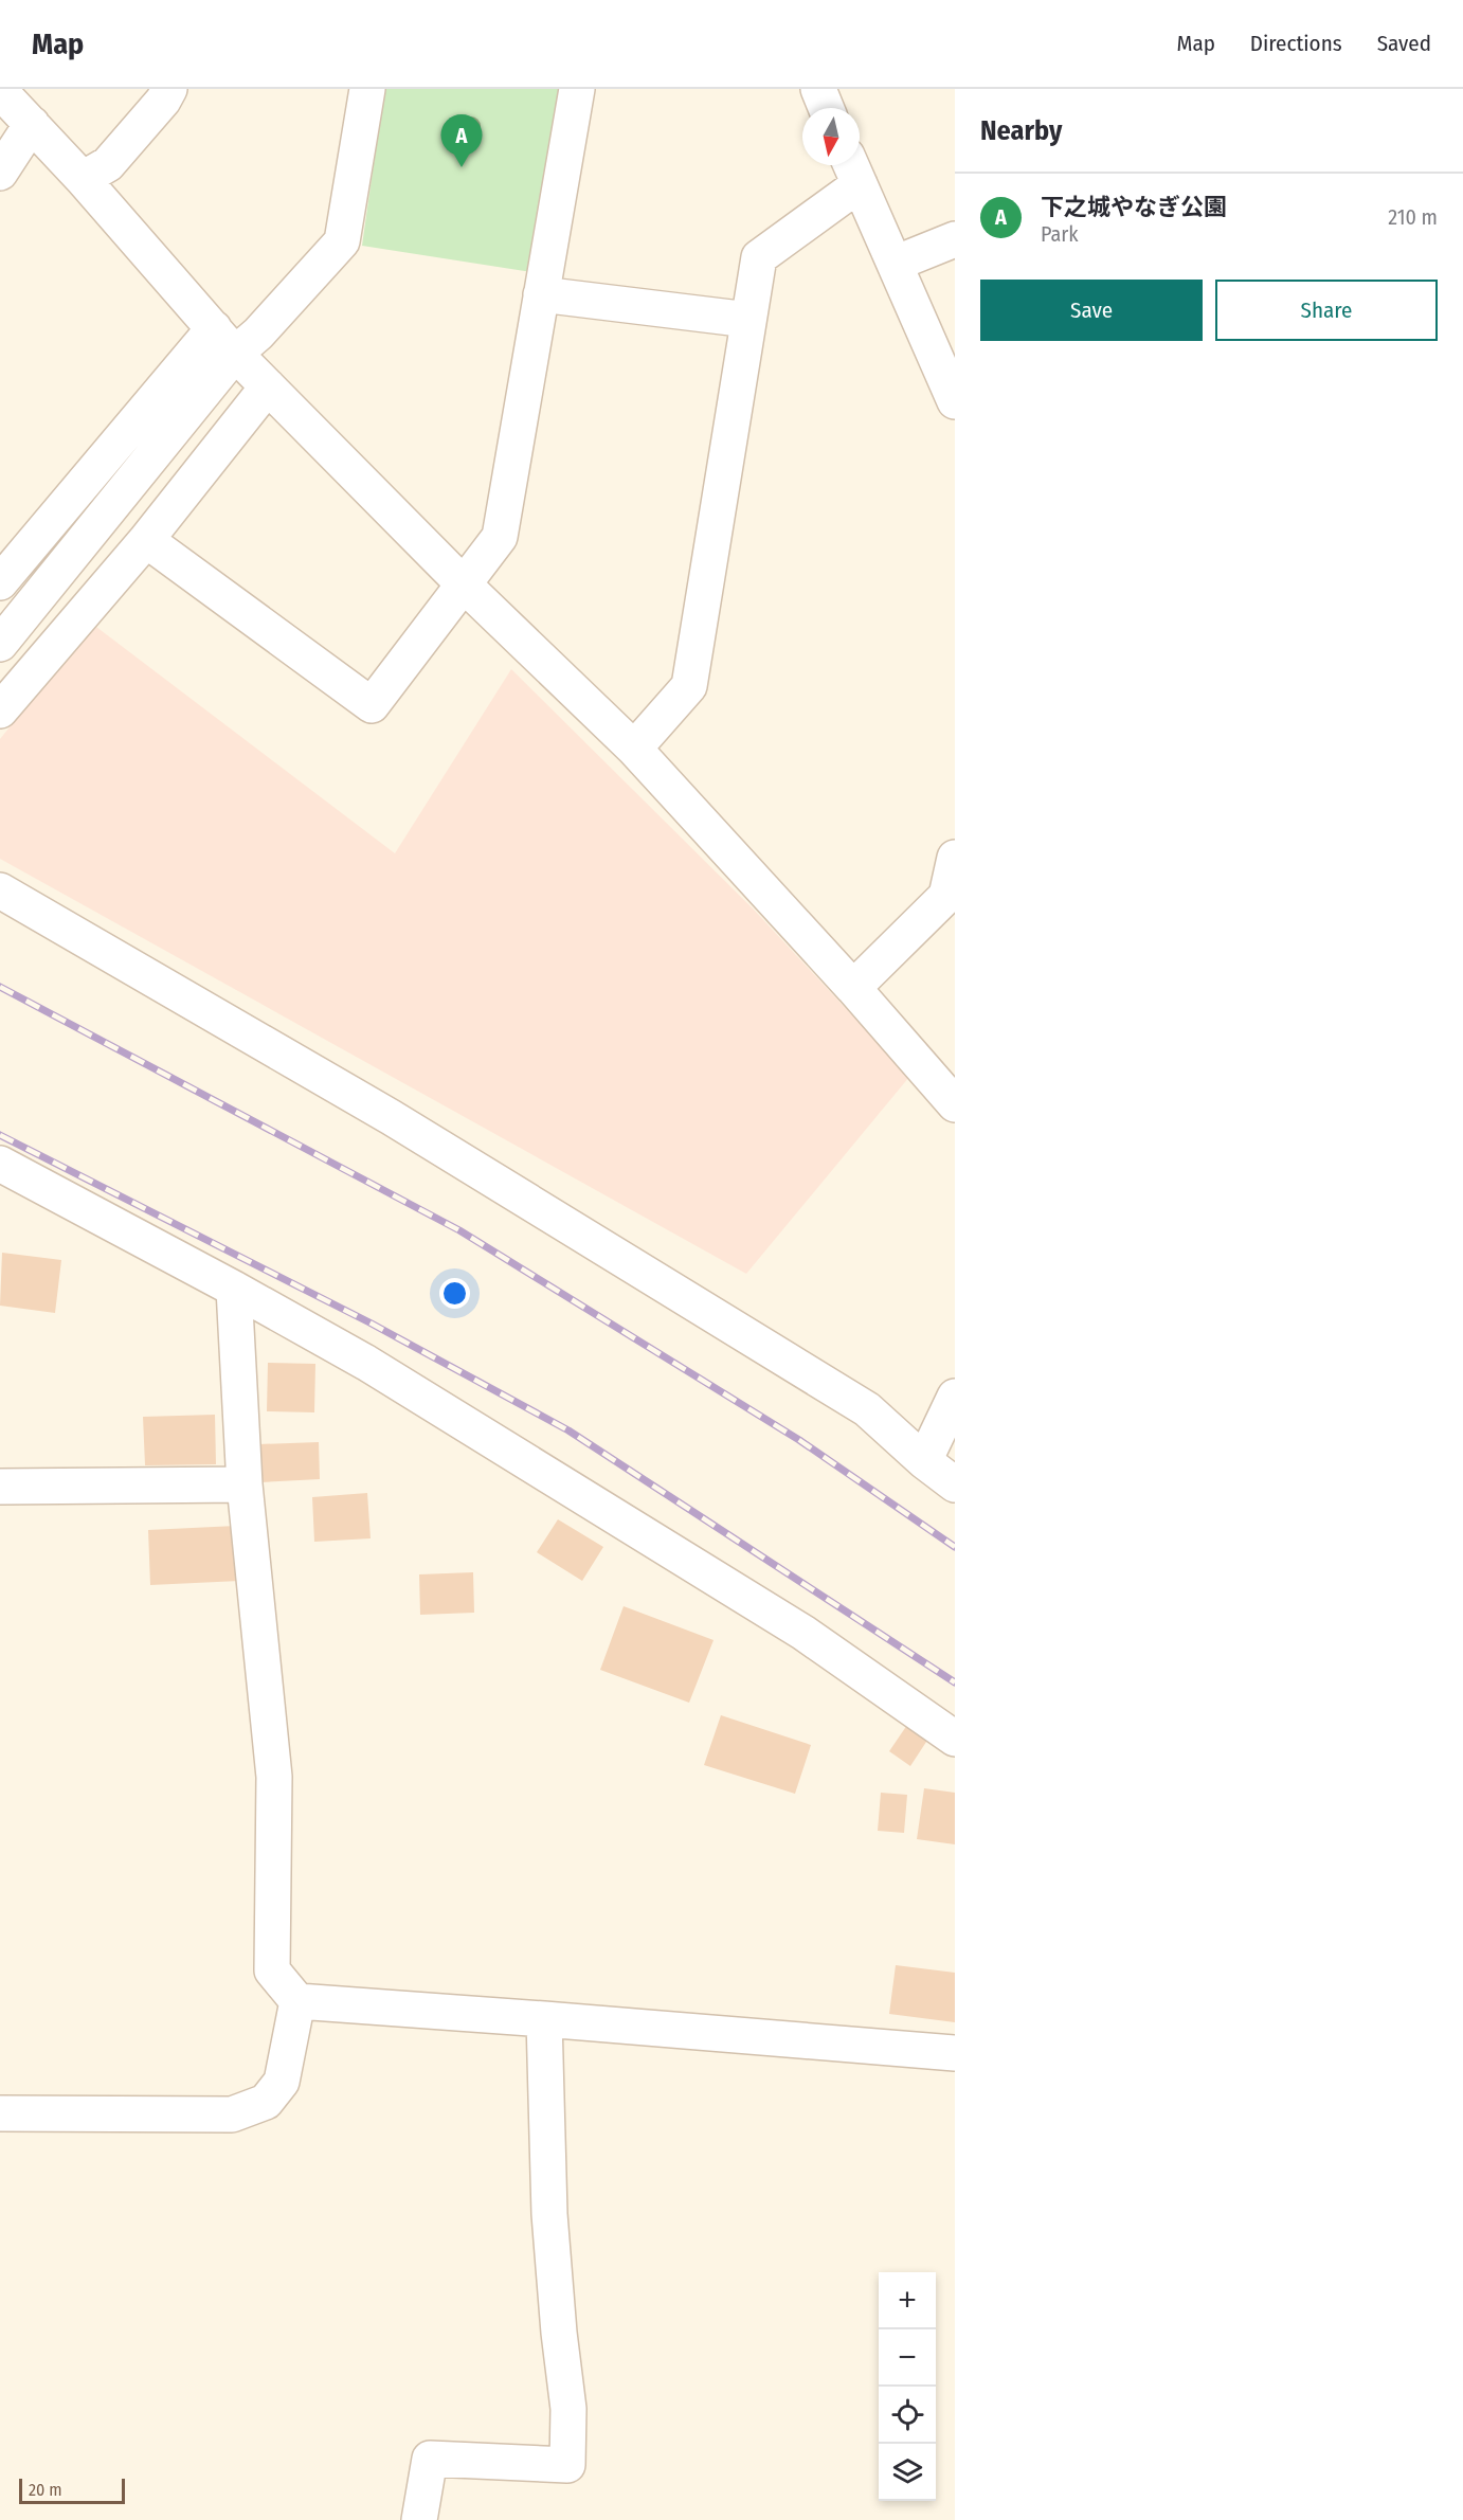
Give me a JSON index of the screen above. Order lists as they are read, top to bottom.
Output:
{
  "scale_bar": "20 m",
  "north": "bottom",
  "page": {
    "header": "Map",
    "nav": ["Map", "Directions", "Saved"],
    "heading": "Nearby",
    "pins": "A",
    "list": [
      {
        "mark": "A",
        "name": "下之城やなぎ公園",
        "note": "Park",
        "value": "210 m"
      }
    ],
    "buttons": ["Save", "Share"],
    "map_buttons": ["+", "−"],
    "scale": "20 m"
  }
}
